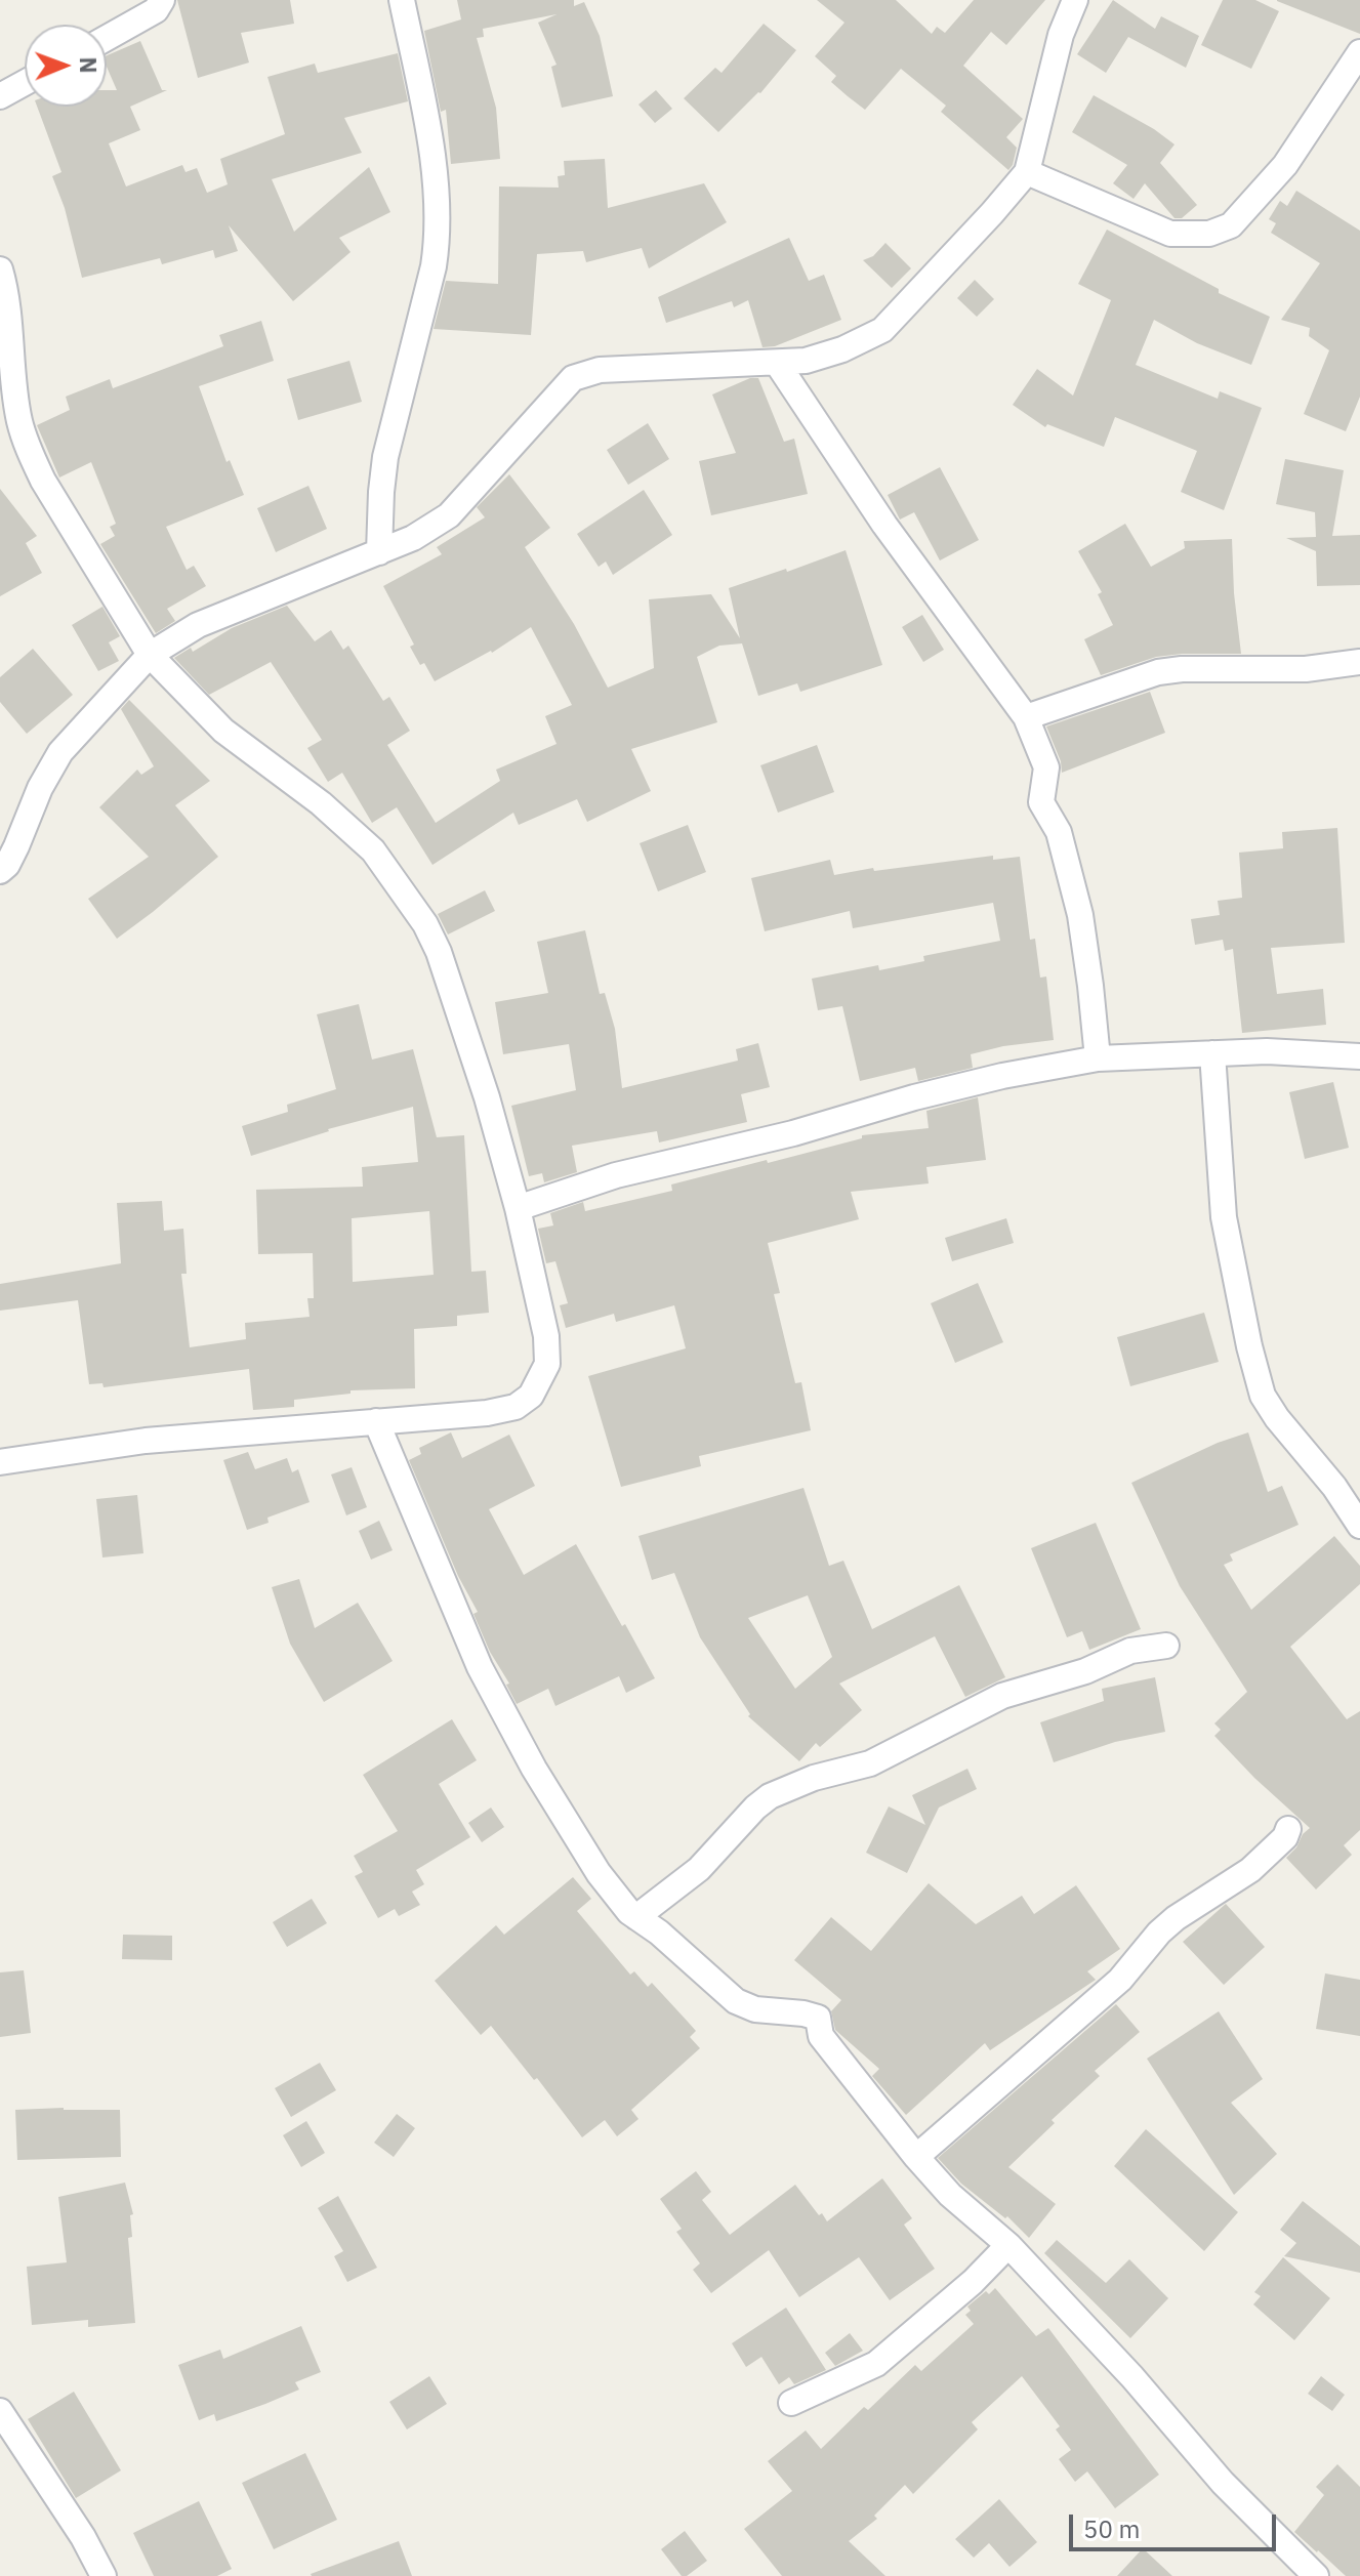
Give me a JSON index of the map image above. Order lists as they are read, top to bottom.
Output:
{
  "scale_bar": "50 m",
  "north": "right"
}
